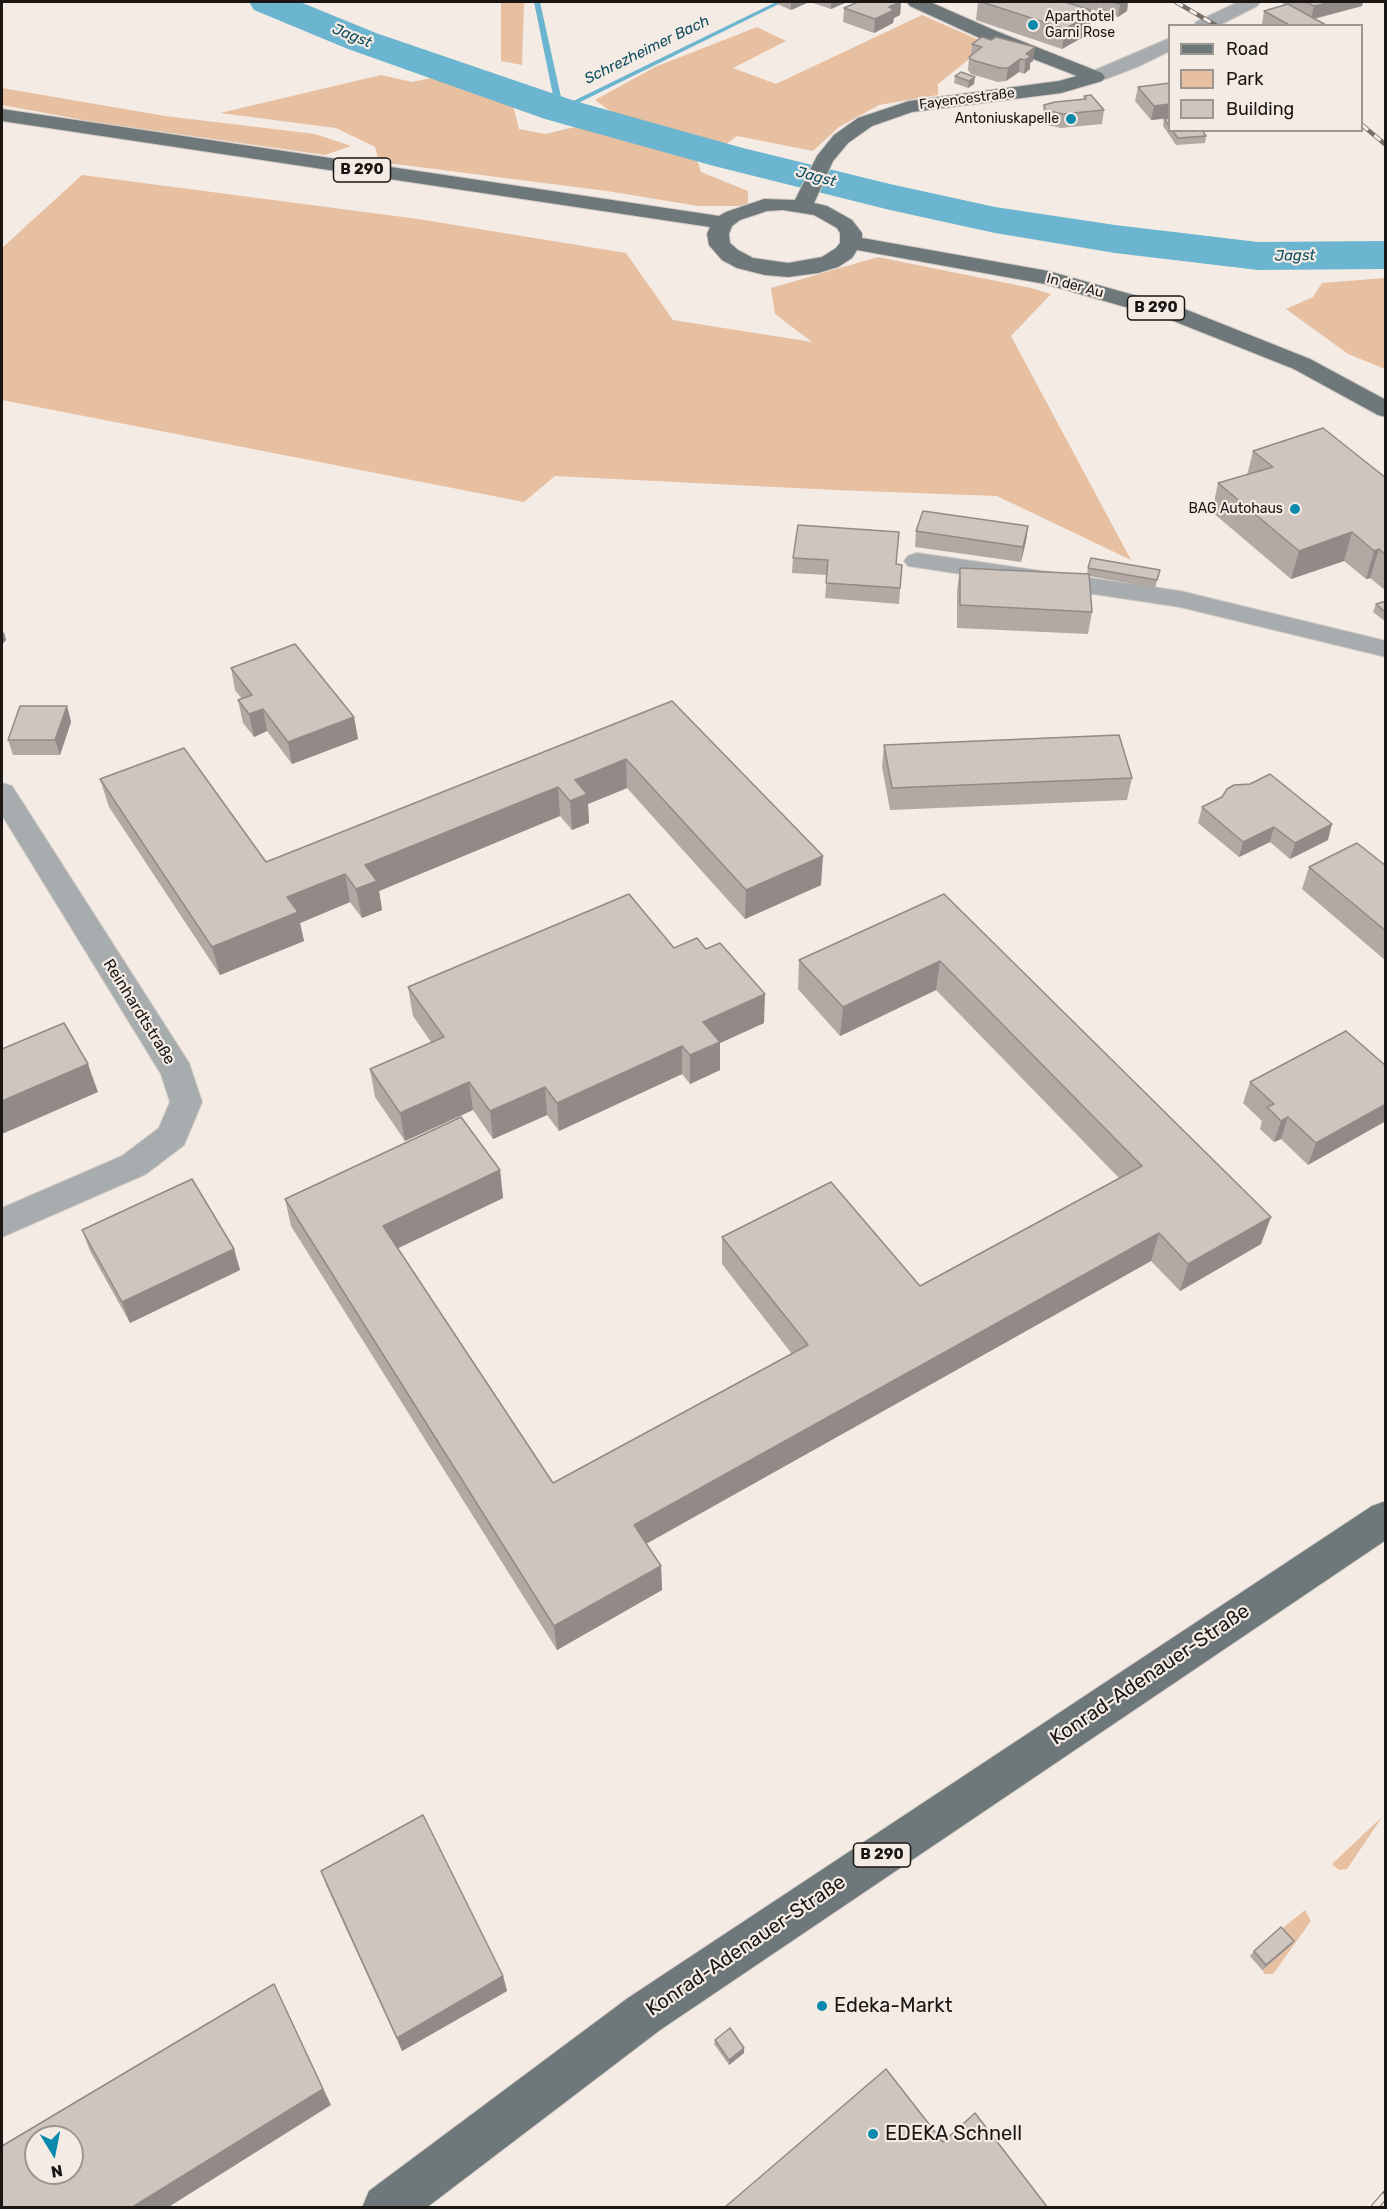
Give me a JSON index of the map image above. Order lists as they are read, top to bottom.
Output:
{
  "streets": {
    "main road": [
      "Fayencestraße",
      "B 290",
      "In der Au",
      "Konrad-Adenauer-Straße"
    ],
    "street": ["Reinhardtstraße"]
  },
  "water": ["Jagst", "Schrezheimer Bach"],
  "places": [
    "Aparthotel Garni Rose",
    "Antoniuskapelle",
    "BAG Autohaus",
    "Edeka-Markt",
    "EDEKA Schnell"
  ],
  "legend": ["Road", "Park", "Building"],
  "north": "bottom"
}
